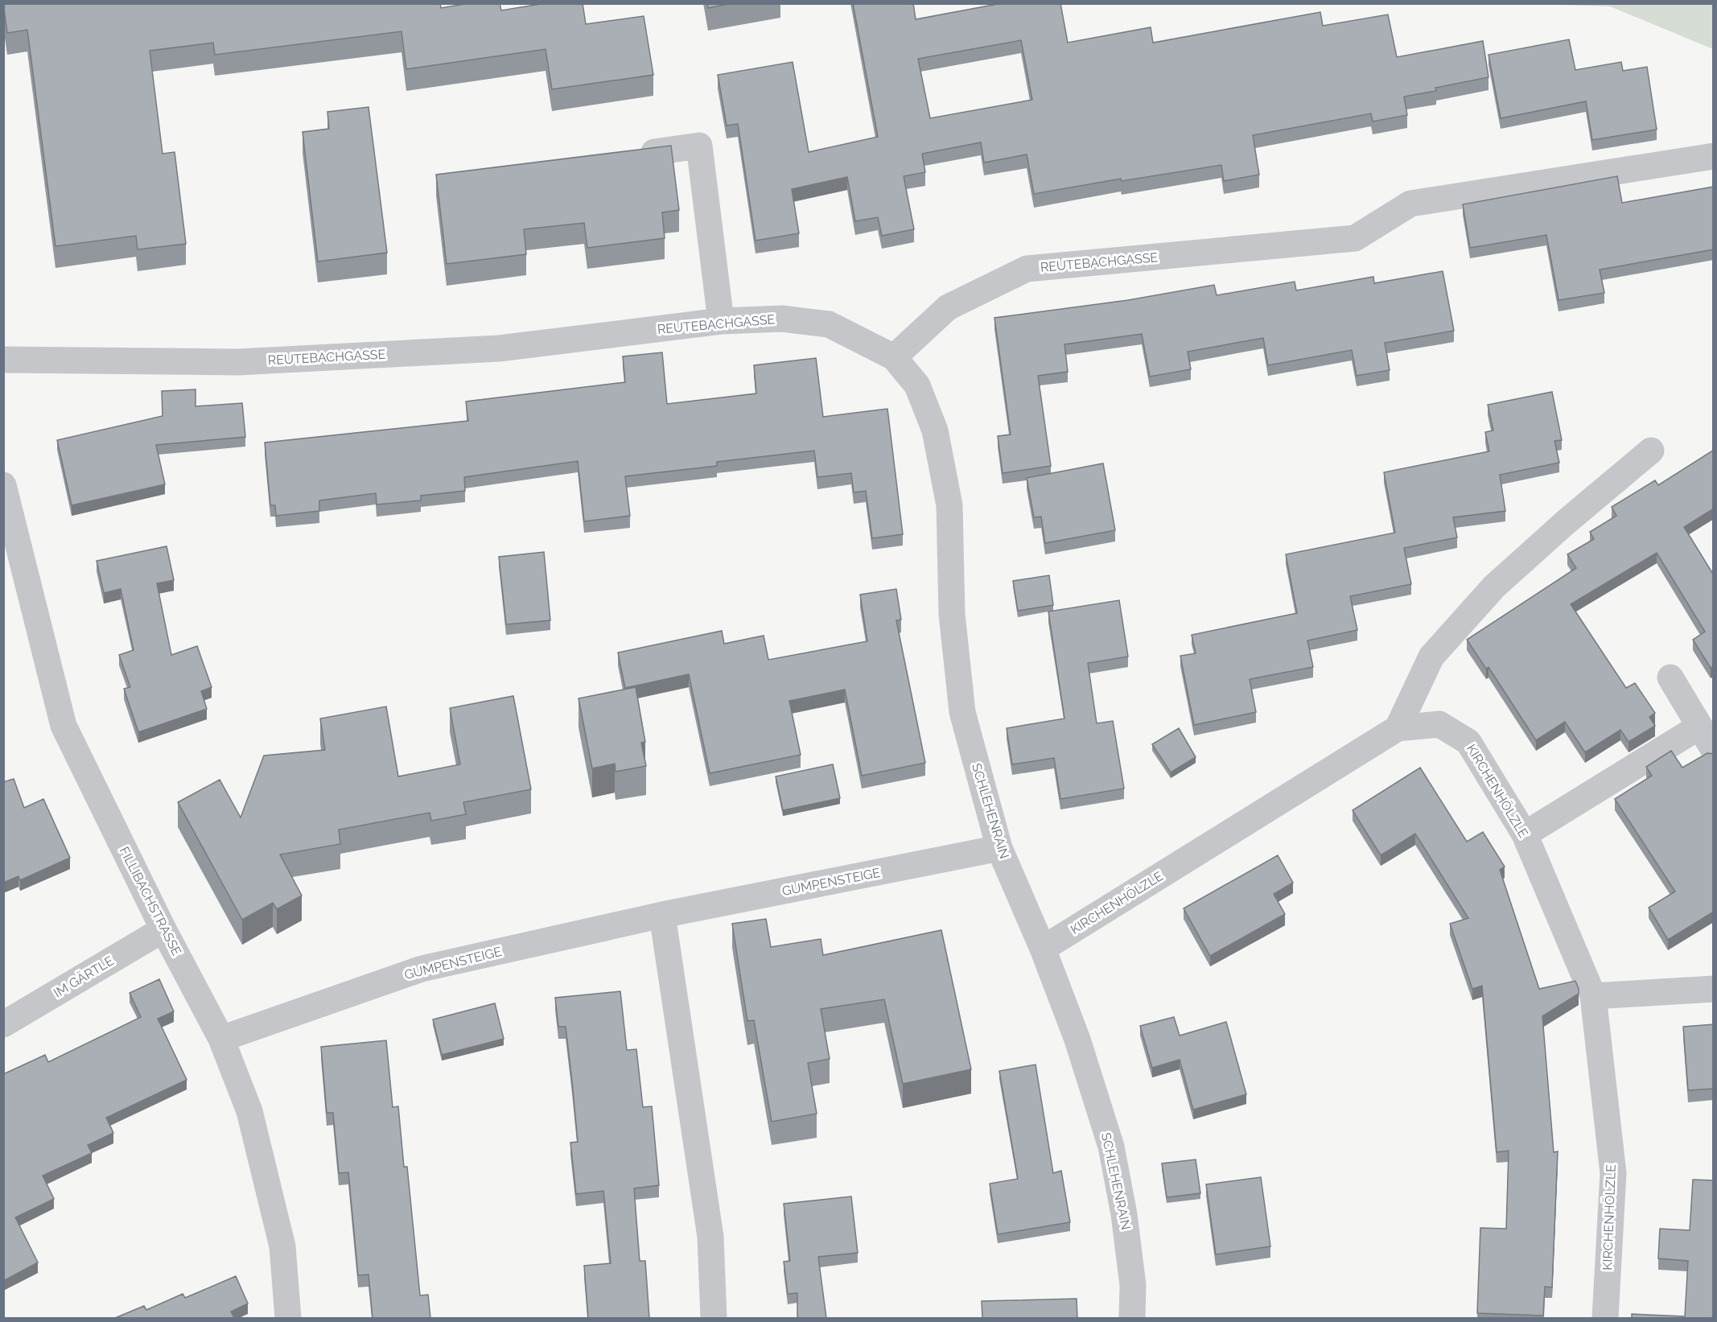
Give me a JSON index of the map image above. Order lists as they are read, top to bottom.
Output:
{
  "streets": {
    "street": [
      "REUTEBACHGASSE",
      "KIRCHENHÖLZLE",
      "SCHLEHENRAIN",
      "GUMPENSTEIGE",
      "FILLIBACHSTRASSE",
      "IM GÄRTLE"
    ]
  },
  "crossings": [
    ["REUTEBACHGASSE", "SCHLEHENRAIN"],
    ["KIRCHENHÖLZLE", "SCHLEHENRAIN"],
    ["SCHLEHENRAIN", "GUMPENSTEIGE"],
    ["GUMPENSTEIGE", "FILLIBACHSTRASSE"],
    ["FILLIBACHSTRASSE", "IM GÄRTLE"]
  ]
}
